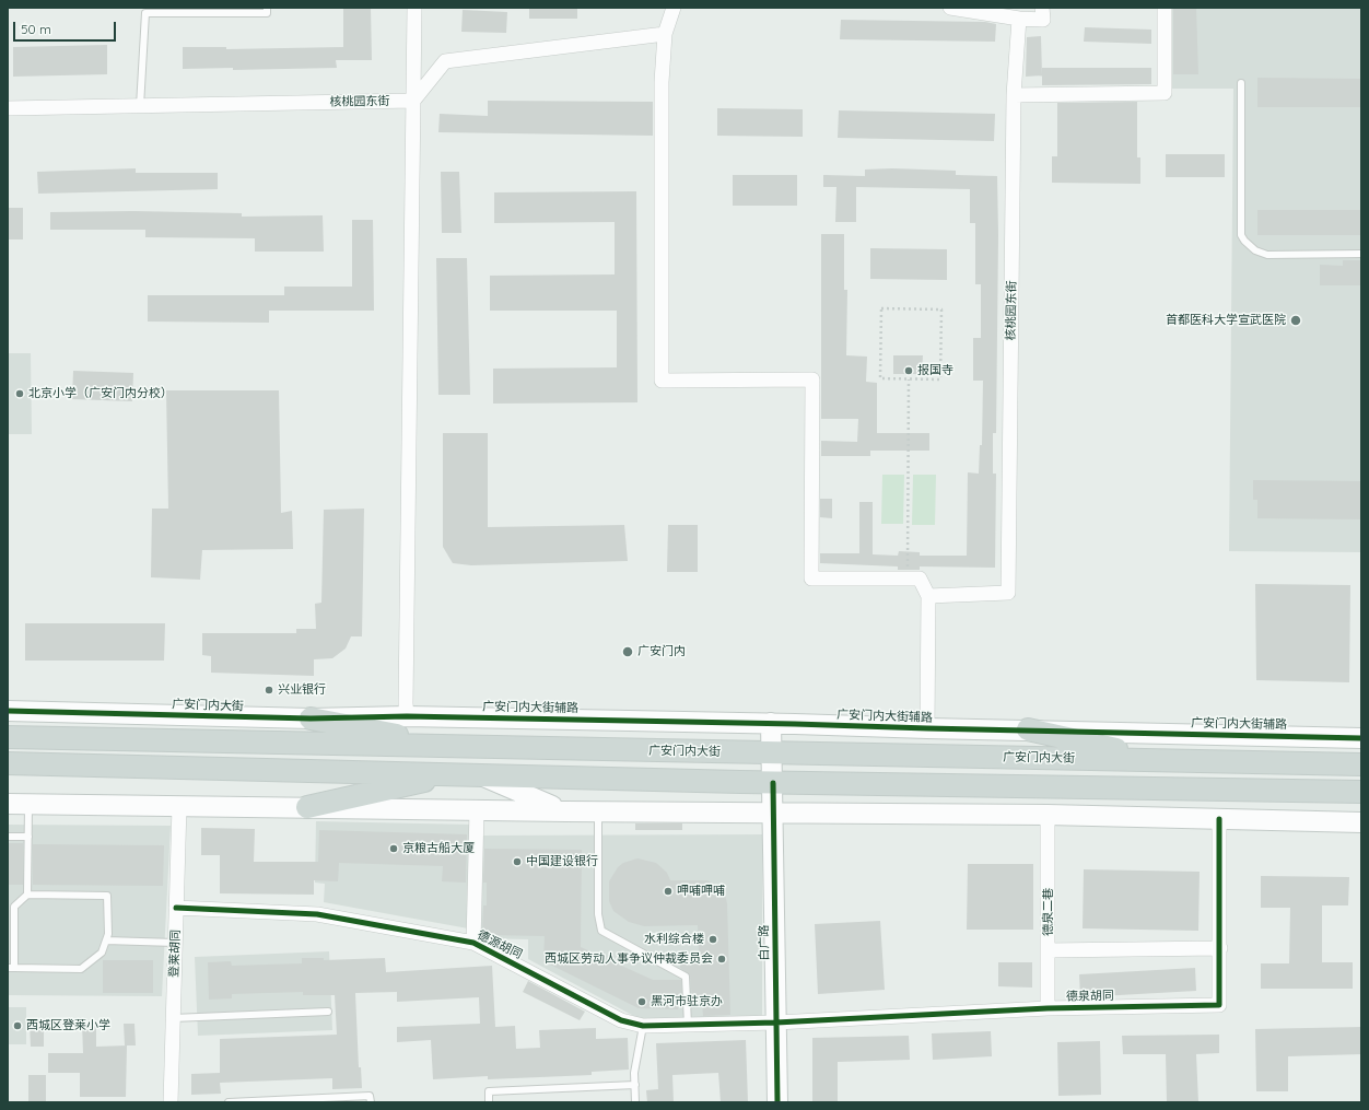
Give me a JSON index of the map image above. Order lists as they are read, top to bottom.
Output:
{
  "streets": {
    "main road": ["广安门内大街"],
    "street": [
      "核桃园东街",
      "广安门内大街辅路",
      "德泉二巷",
      "白广路",
      "德源胡同",
      "登莱胡同",
      "德泉胡同"
    ]
  },
  "crossings": [
    ["广安门内大街", "广安门内大街辅路"],
    ["广安门内大街", "白广路"],
    ["广安门内大街辅路", "白广路"],
    ["德泉二巷", "德泉胡同"],
    ["白广路", "德源胡同"],
    ["白广路", "德泉胡同"],
    ["德源胡同", "登莱胡同"],
    ["德源胡同", "德泉胡同"]
  ],
  "places": [
    "首都医科大学宣武医院",
    "报国寺",
    "北京小学（广安门内分校）",
    "广安门内",
    "兴业银行",
    "京粮古船大厦",
    "中国建设银行",
    "呷哺呷哺",
    "水利综合楼",
    "西城区劳动人事争议仲裁委员会",
    "黑河市驻京办",
    "西城区登莱小学"
  ],
  "scale_bar": "50 m"
}
